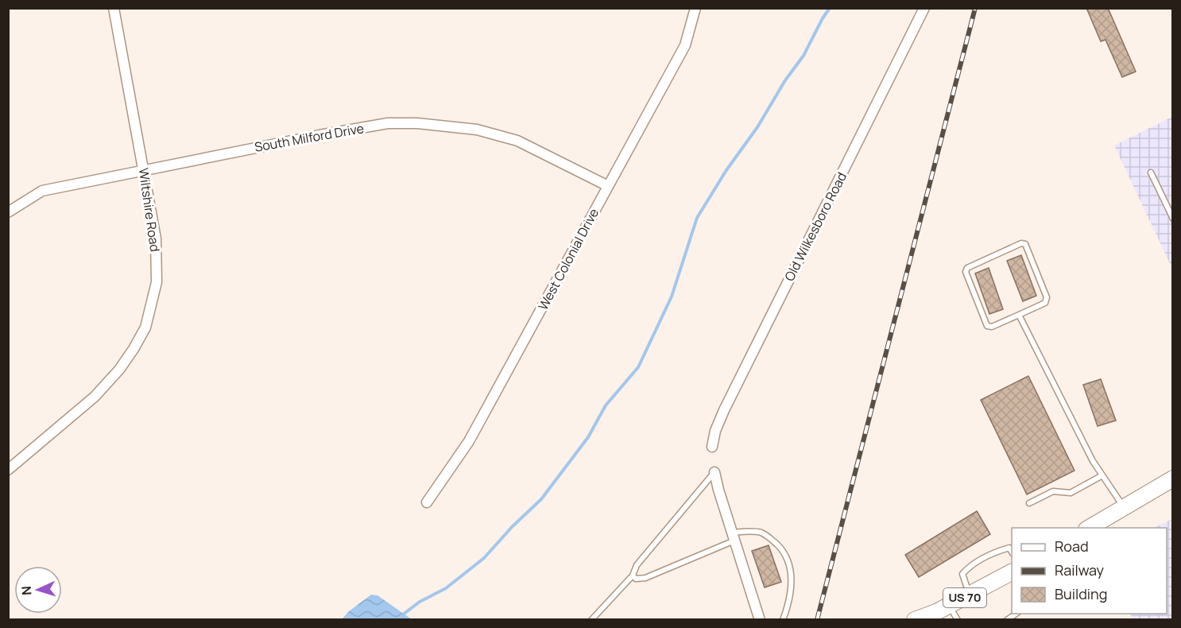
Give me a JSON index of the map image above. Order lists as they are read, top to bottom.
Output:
{
  "streets": {
    "highway": ["US 70"],
    "street": [
      "South Milford Drive",
      "Wiltshire Road",
      "Old Wilkesboro Road",
      "West Colonial Drive"
    ]
  },
  "crossings": [
    ["South Milford Drive", "Wiltshire Road"],
    ["South Milford Drive", "West Colonial Drive"]
  ],
  "legend": ["Road", "Railway", "Building"],
  "north": "left"
}
